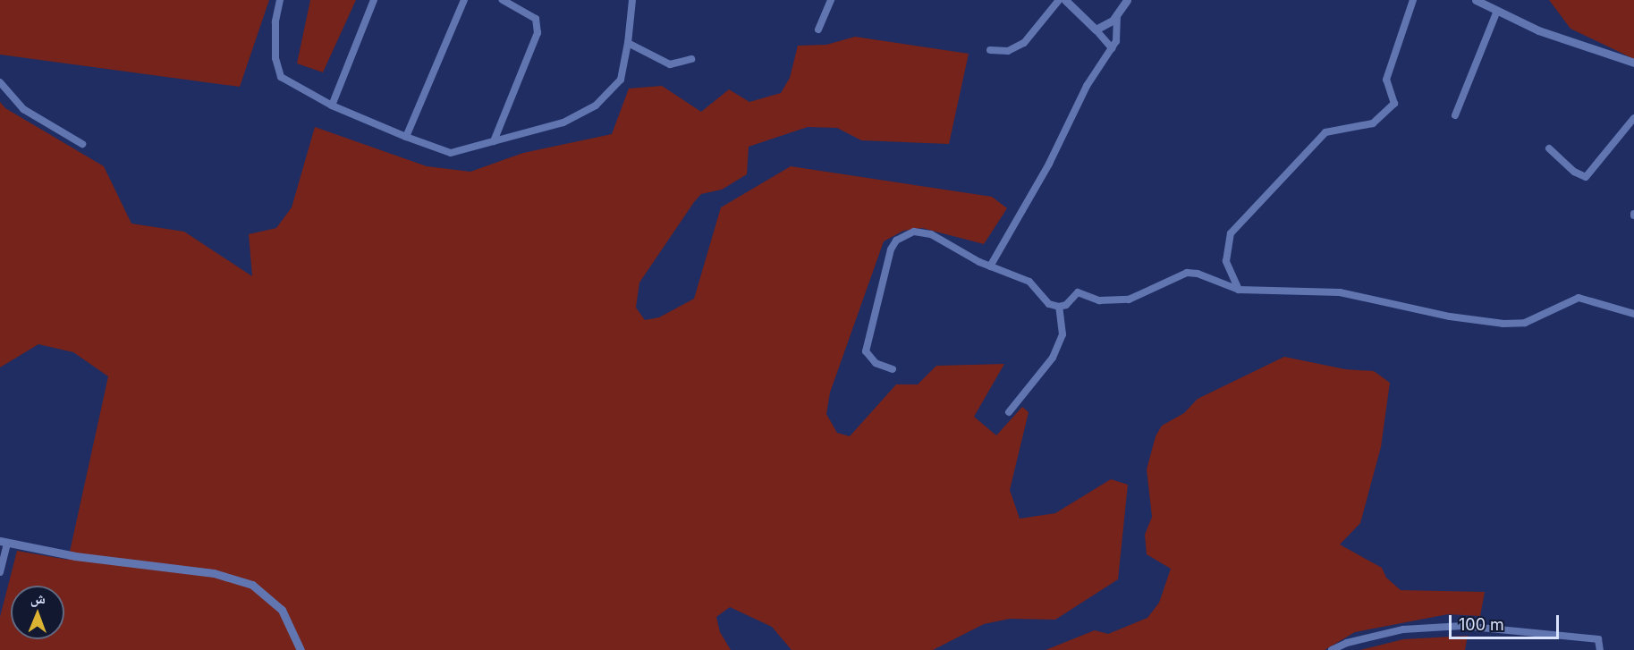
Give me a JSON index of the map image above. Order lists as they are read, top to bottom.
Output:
{
  "scale_bar": "100 m",
  "north": "top"
}
